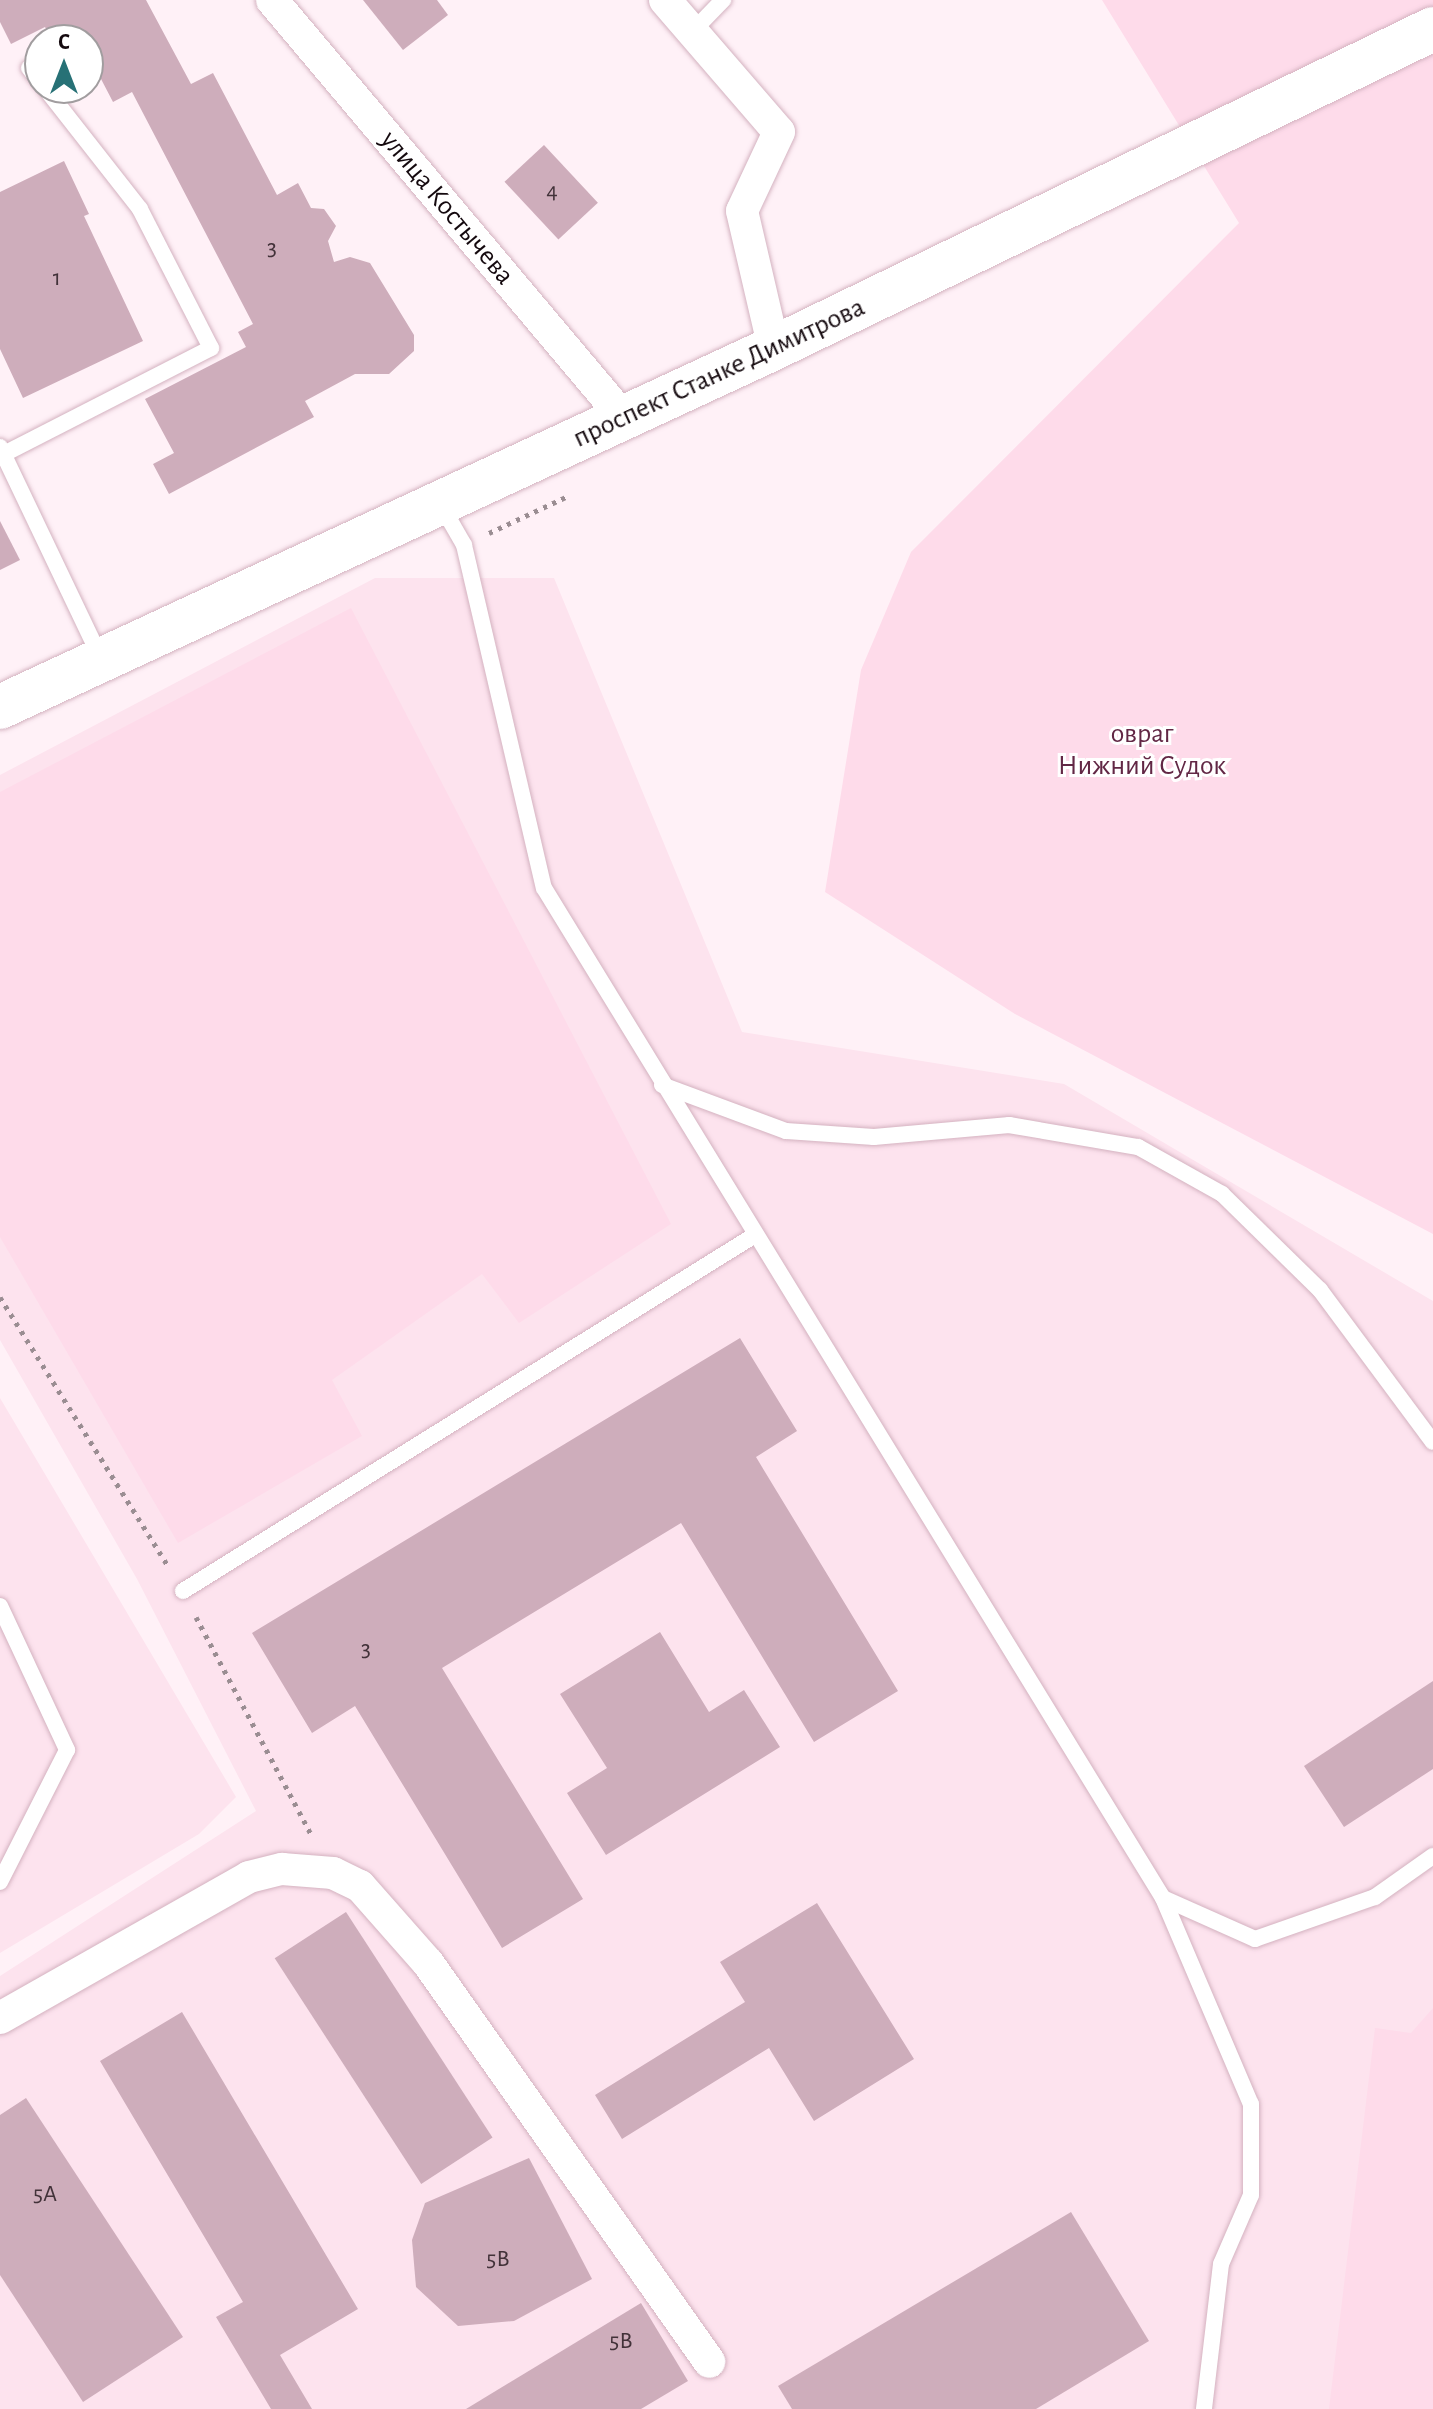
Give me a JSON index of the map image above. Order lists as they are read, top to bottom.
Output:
{
  "streets": {
    "main road": ["проспект Станке Димитрова"],
    "street": ["улица Костычева"]
  },
  "crossings": [
    ["улица Костычева", "проспект Станке Димитрова"]
  ],
  "parks": ["овраг Нижний Судок"],
  "house_numbers": [
    "4",
    "3",
    "1",
    "3",
    "5А",
    "5В",
    "5В"
  ],
  "north": "top"
}
